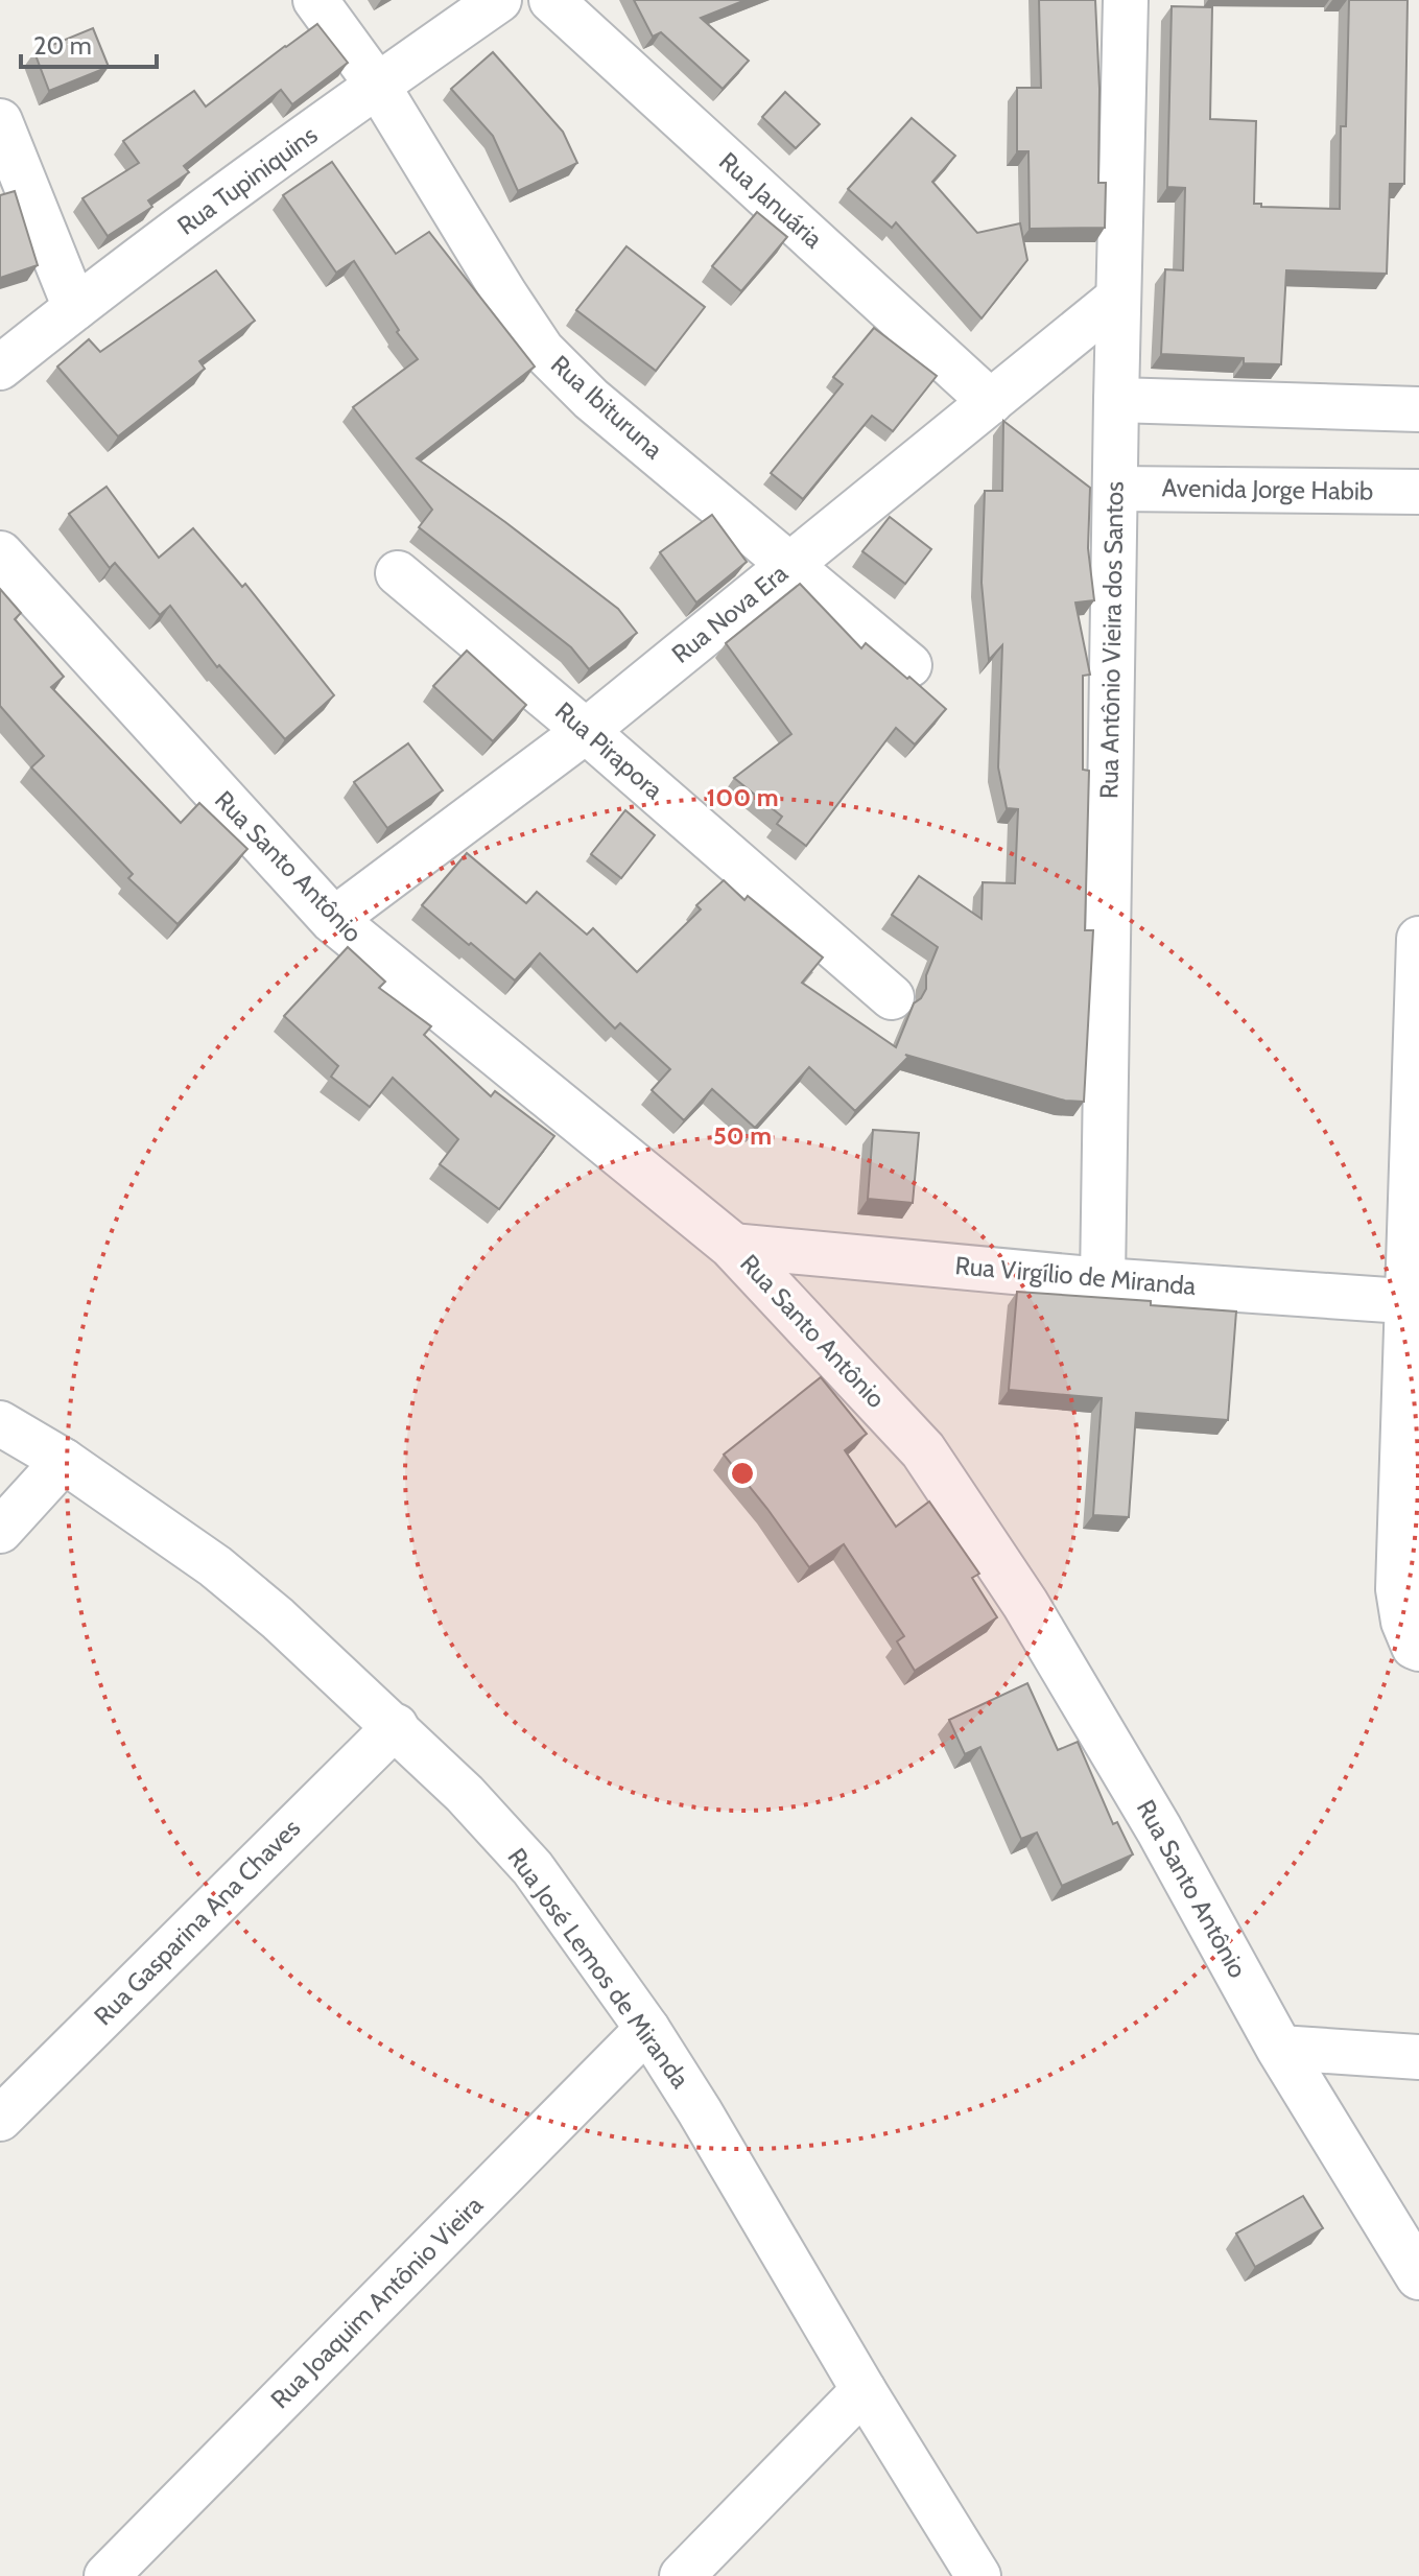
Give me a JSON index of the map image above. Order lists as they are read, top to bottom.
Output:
{
  "streets": {
    "street": [
      "Rua Tupiniquins",
      "Rua Januária",
      "Rua Ibituruna",
      "Avenida Jorge Habib",
      "Rua Nova Era",
      "Rua Antônio Vieira dos Santos",
      "Rua Pirapora",
      "Rua Santo Antônio",
      "Rua Virgílio de Miranda",
      "Rua Gasparina Ana Chaves",
      "Rua José Lemos de Miranda",
      "Rua Joaquim Antônio Vieira"
    ]
  },
  "crossings": [
    ["Rua Tupiniquins", "Rua Ibituruna"],
    ["Rua Januária", "Rua Nova Era"],
    ["Rua Ibituruna", "Rua Nova Era"],
    ["Avenida Jorge Habib", "Rua Antônio Vieira dos Santos"],
    ["Rua Nova Era", "Rua Antônio Vieira dos Santos"],
    ["Rua Nova Era", "Rua Pirapora"],
    ["Rua Nova Era", "Rua Santo Antônio"],
    ["Rua Antônio Vieira dos Santos", "Rua Virgílio de Miranda"],
    ["Rua Santo Antônio", "Rua Virgílio de Miranda"],
    ["Rua Gasparina Ana Chaves", "Rua José Lemos de Miranda"],
    ["Rua José Lemos de Miranda", "Rua Joaquim Antônio Vieira"]
  ],
  "scale_bar": "20 m",
  "rings": ["100 m", "50 m"]
}
